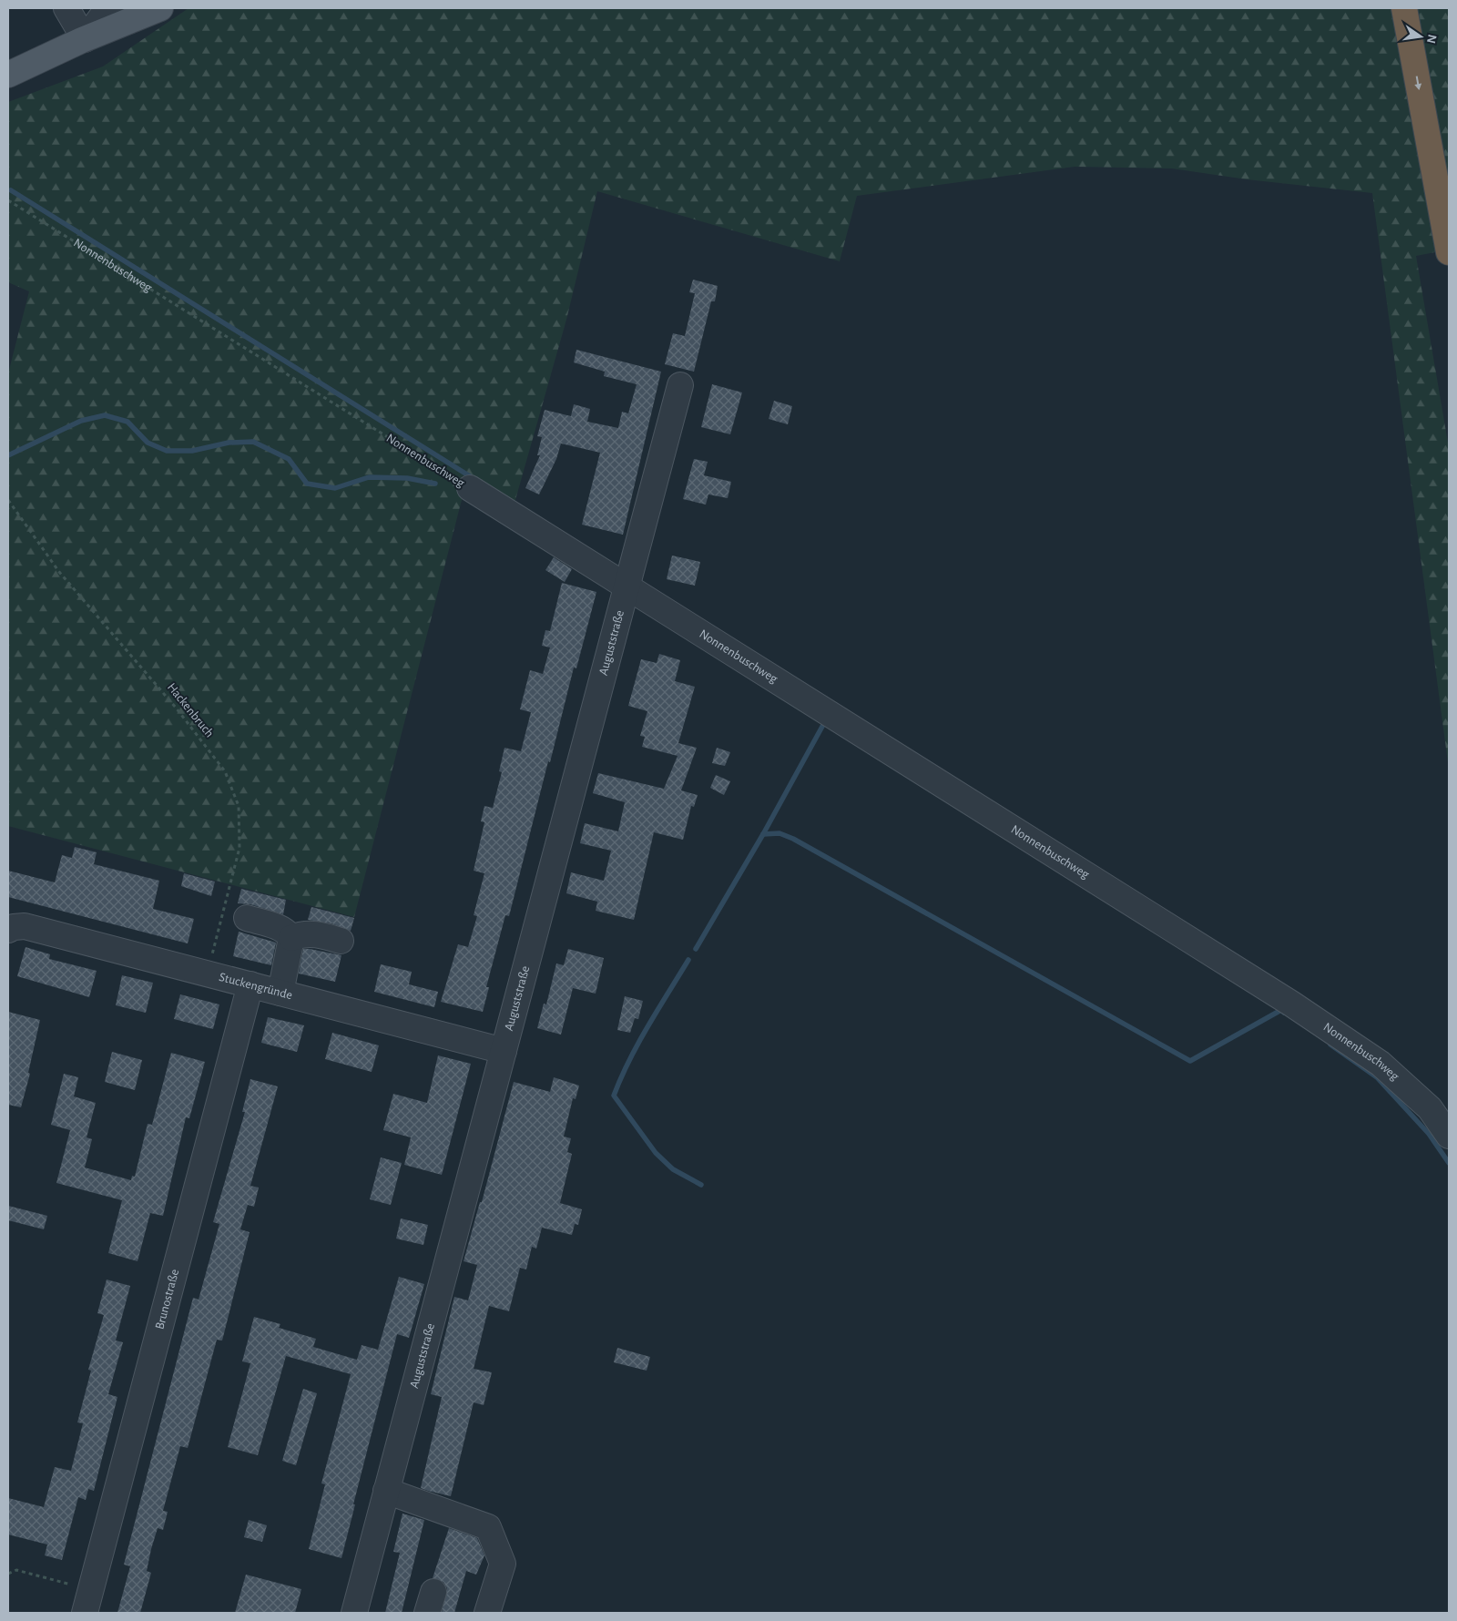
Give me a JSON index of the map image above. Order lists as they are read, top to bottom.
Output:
{
  "streets": {
    "street": [
      "Nonnenbuschweg",
      "Auguststraße",
      "Stuckengründe",
      "Brunostraße"
    ],
    "path": ["Hackenbruch"]
  },
  "crossings": [
    ["Nonnenbuschweg", "Auguststraße"],
    ["Auguststraße", "Stuckengründe"],
    ["Hackenbruch", "Stuckengründe"],
    ["Stuckengründe", "Brunostraße"]
  ],
  "north": "right"
}
